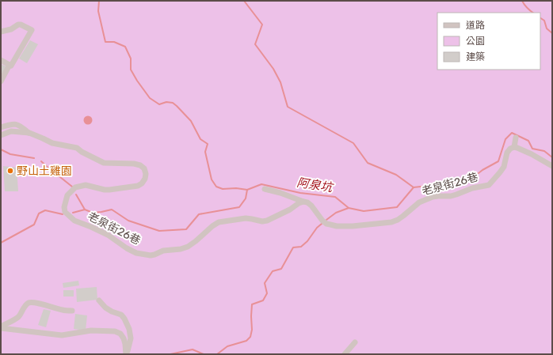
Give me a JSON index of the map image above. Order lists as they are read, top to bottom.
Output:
{
  "streets": {
    "street": ["老泉街26巷"]
  },
  "water": ["阿泉坑"],
  "places": ["野山土雞園"],
  "legend": ["道路", "公園", "建築"]
}
